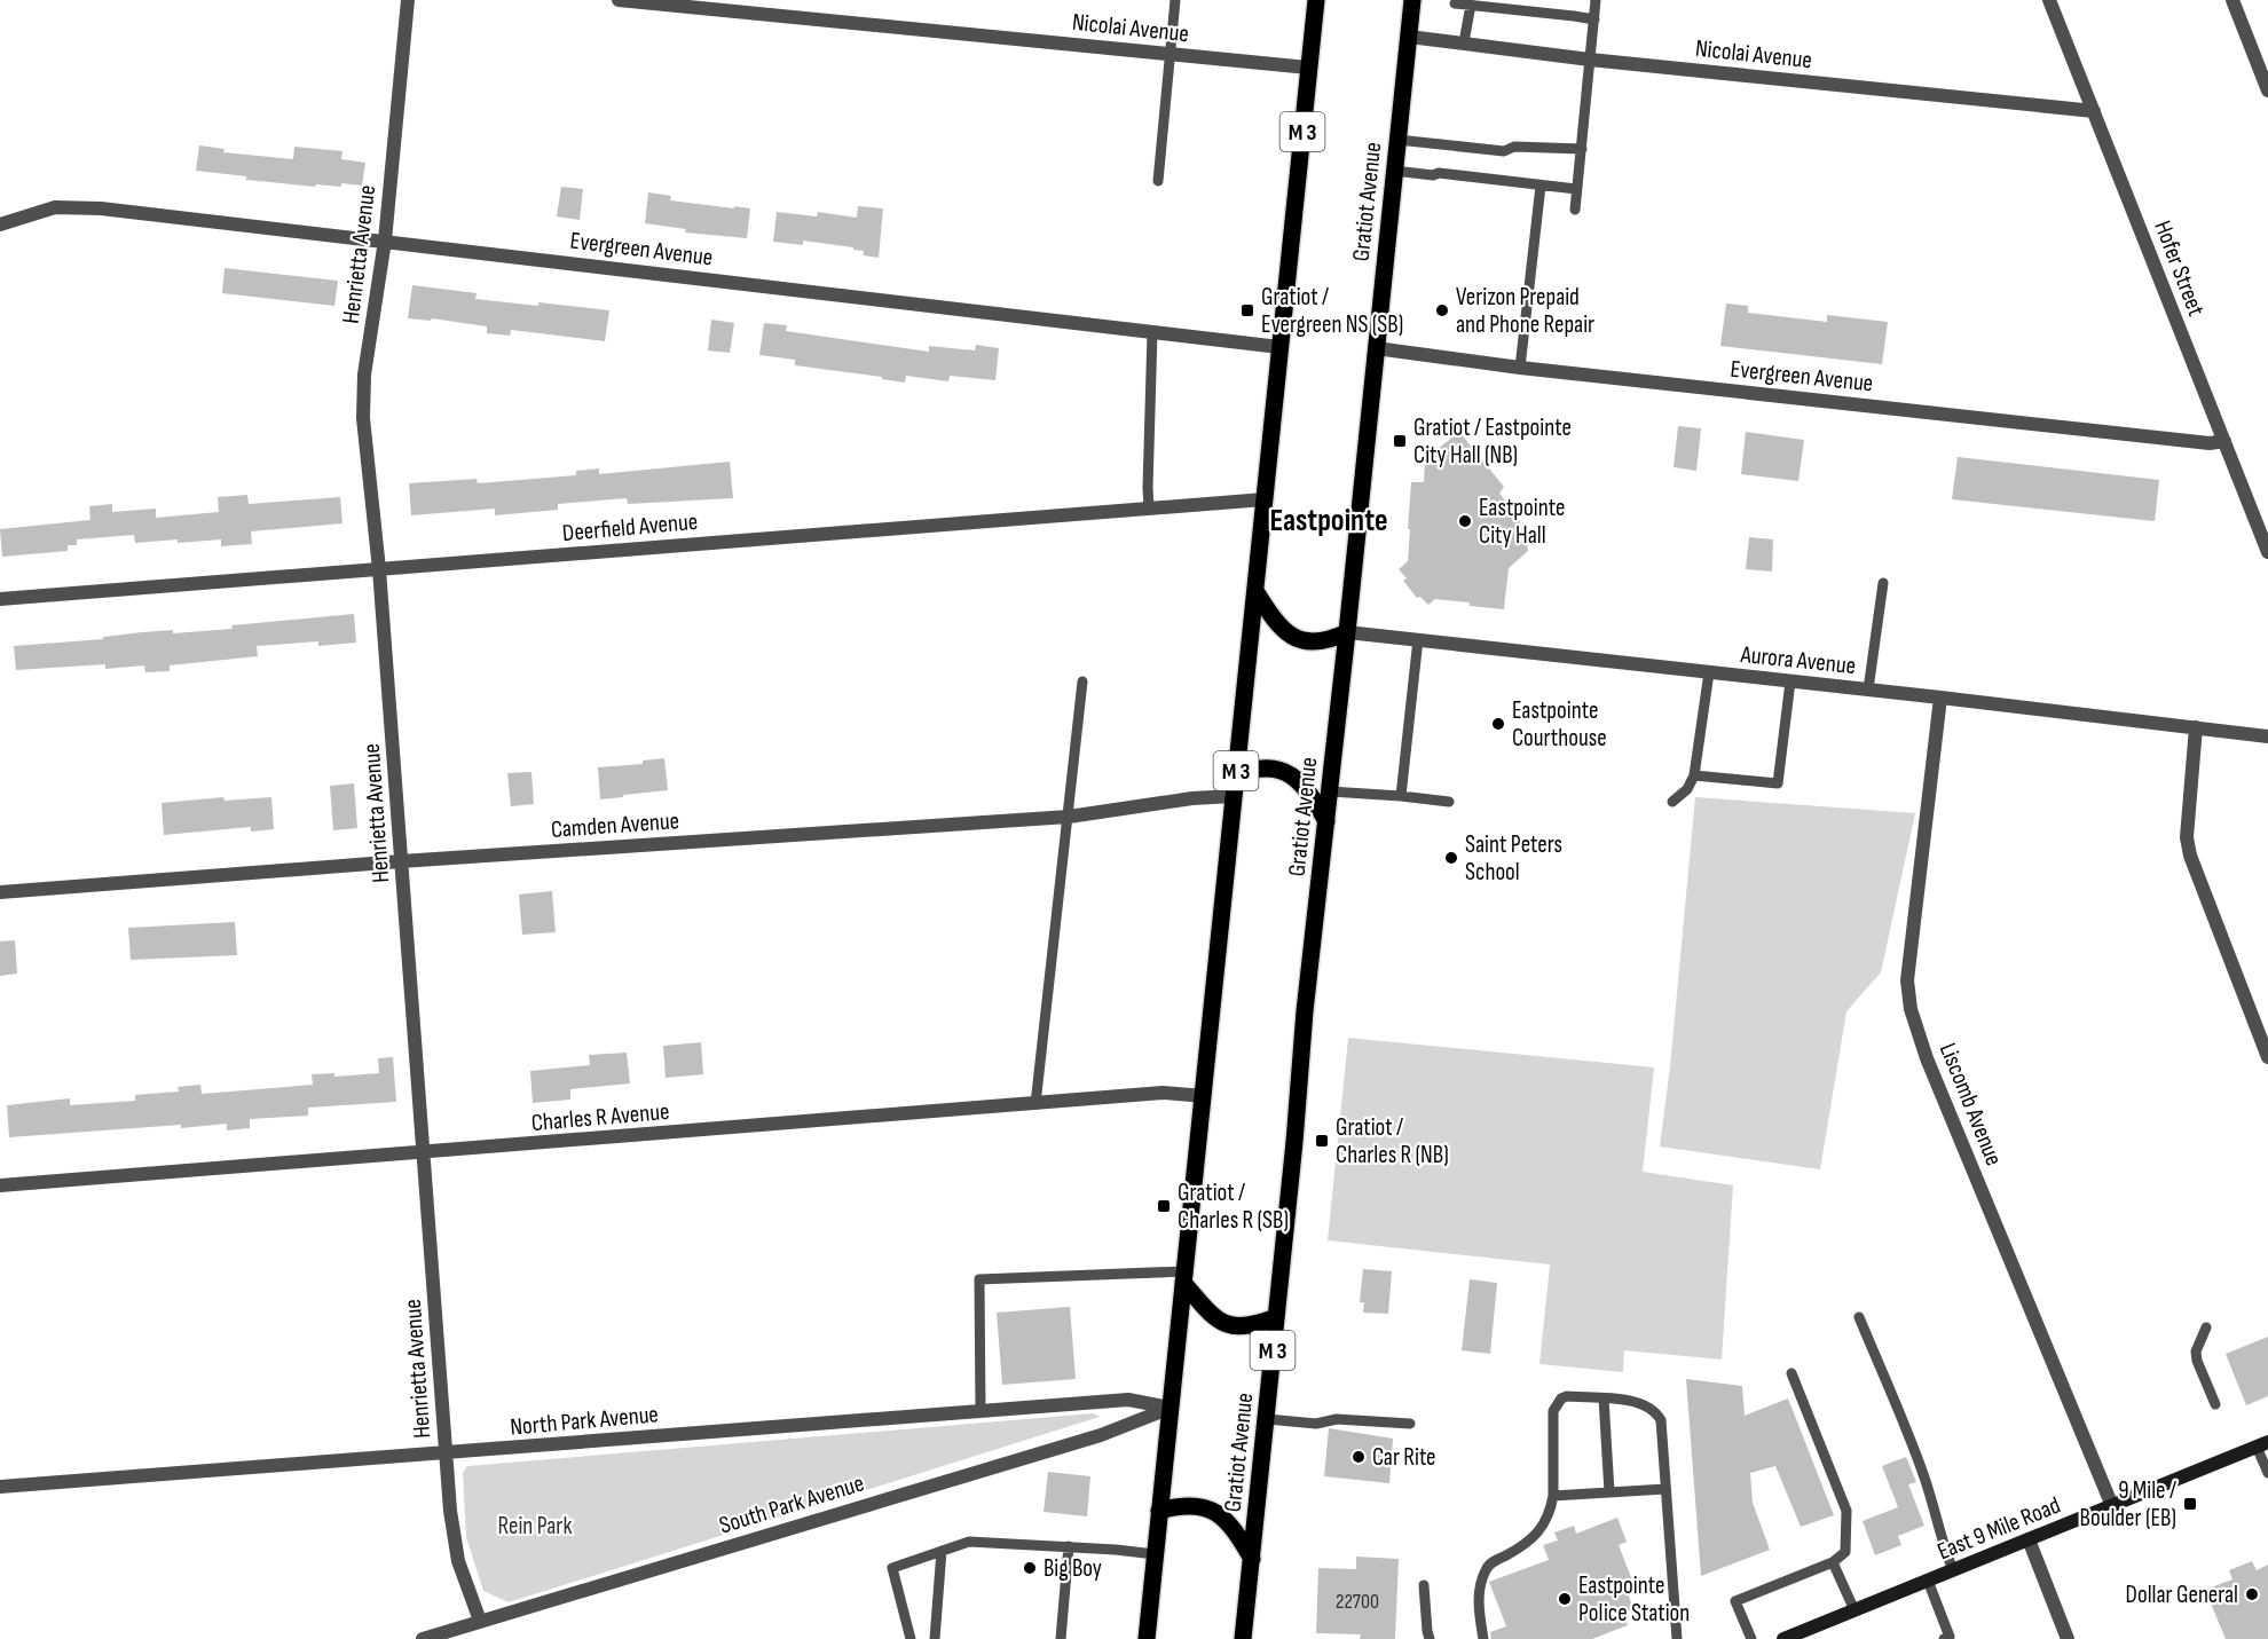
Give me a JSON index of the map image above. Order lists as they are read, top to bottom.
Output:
{
  "streets": {
    "main road": ["M 3", "Gratiot Avenue", "East 9 Mile Road"],
    "street": [
      "Nicolai Avenue",
      "Evergreen Avenue",
      "Henrietta Avenue",
      "Hofer Street",
      "Deerfield Avenue",
      "Aurora Avenue",
      "Camden Avenue",
      "Liscomb Avenue",
      "Charles R Avenue",
      "North Park Avenue",
      "South Park Avenue"
    ]
  },
  "crossings": [
    ["Nicolai Avenue", "M 3"],
    ["Nicolai Avenue", "Gratiot Avenue"],
    ["Nicolai Avenue", "Hofer Street"],
    ["M 3", "Evergreen Avenue"],
    ["M 3", "Deerfield Avenue"],
    ["M 3", "Camden Avenue"],
    ["M 3", "Charles R Avenue"],
    ["M 3", "North Park Avenue"],
    ["M 3", "South Park Avenue"],
    ["Gratiot Avenue", "Evergreen Avenue"],
    ["Gratiot Avenue", "Aurora Avenue"],
    ["Evergreen Avenue", "Henrietta Avenue"],
    ["Evergreen Avenue", "Hofer Street"],
    ["Henrietta Avenue", "Deerfield Avenue"],
    ["Henrietta Avenue", "Camden Avenue"],
    ["Henrietta Avenue", "Charles R Avenue"],
    ["Henrietta Avenue", "North Park Avenue"],
    ["Henrietta Avenue", "South Park Avenue"],
    ["Aurora Avenue", "Liscomb Avenue"],
    ["Liscomb Avenue", "East 9 Mile Road"],
    ["North Park Avenue", "South Park Avenue"]
  ],
  "districts": ["Eastpointe"],
  "parks": ["Rein Park"],
  "places": {
    "transit": [
      "Gratiot / Evergreen NS (SB)",
      "Gratiot / Eastpointe City Hall (NB)",
      "Gratiot / Charles R (NB)",
      "Gratiot / Charles R (SB)",
      "9 Mile / Boulder (EB)"
    ],
    "other": [
      "Verizon Prepaid and Phone Repair",
      "Eastpointe City Hall",
      "Eastpointe Courthouse",
      "Saint Peters School",
      "Car Rite",
      "Big Boy",
      "Dollar General",
      "Eastpointe Police Station"
    ]
  },
  "house_numbers": ["22700"]
}
